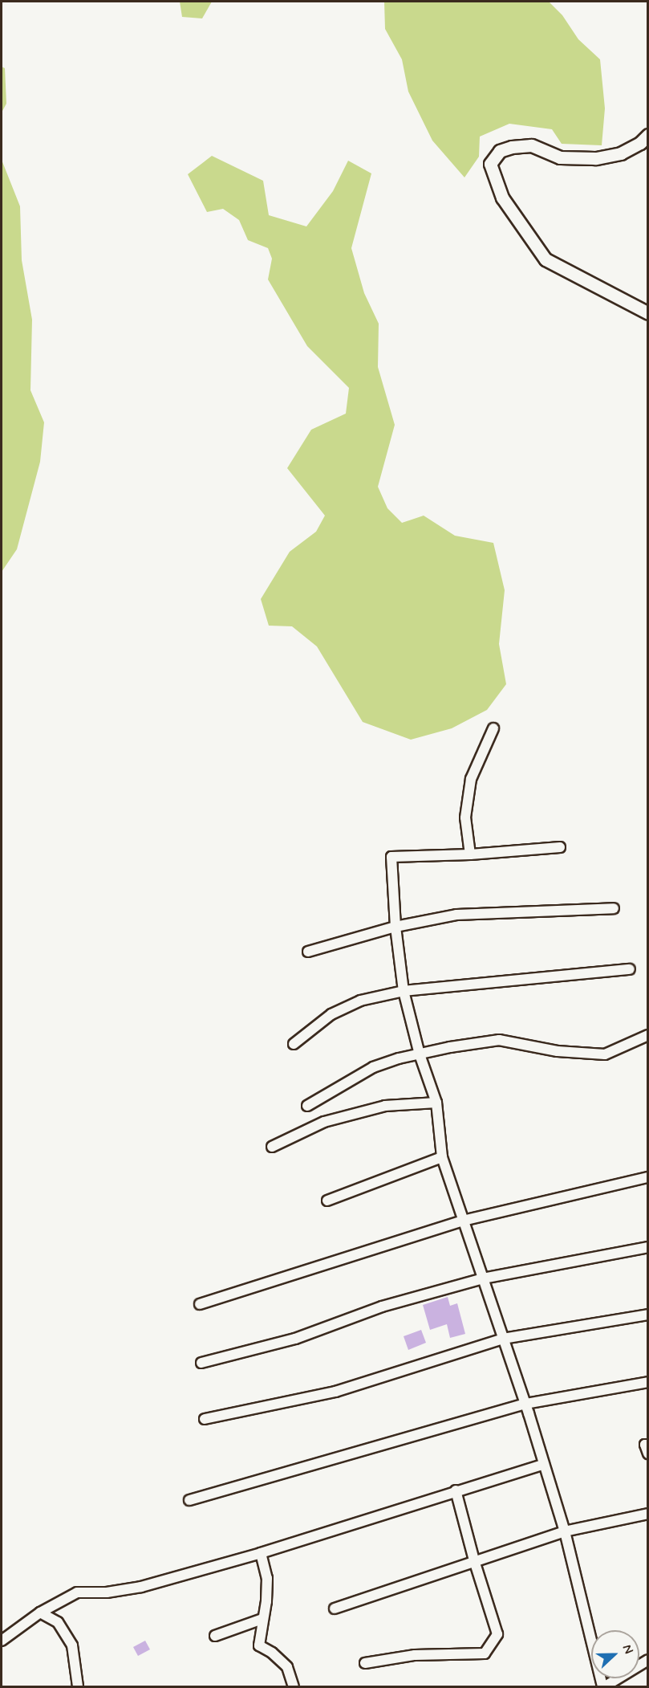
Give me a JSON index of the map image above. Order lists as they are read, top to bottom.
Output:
{
  "north": "right"
}
